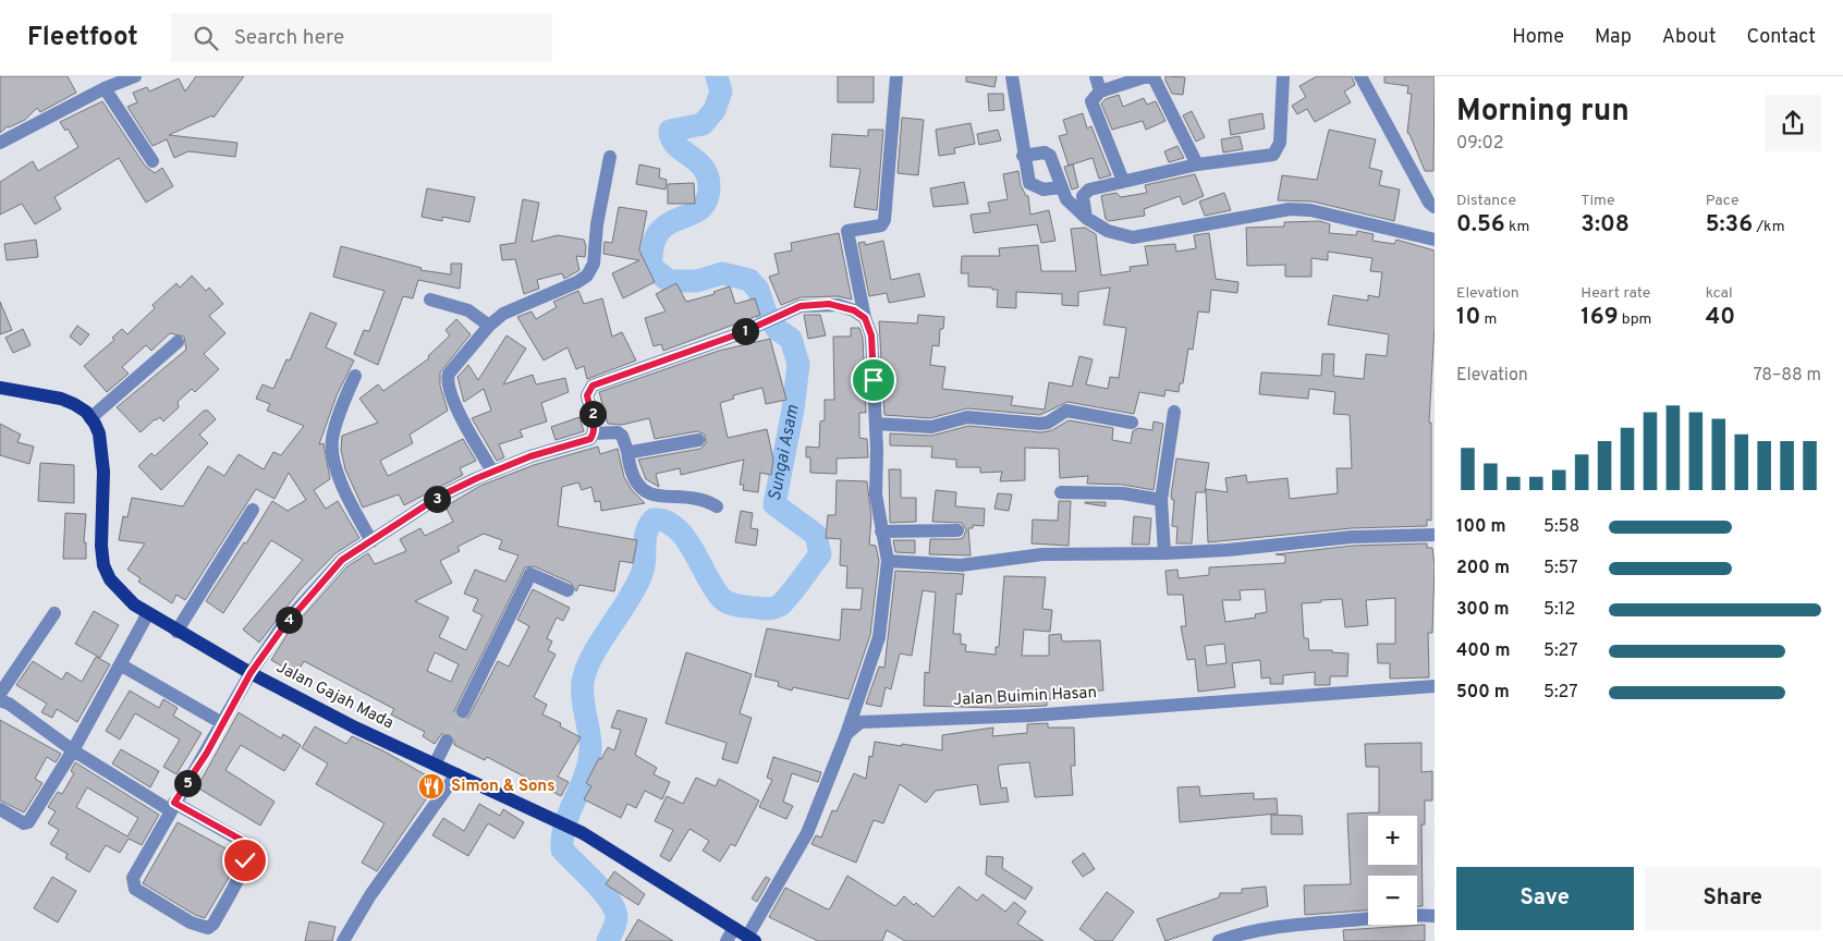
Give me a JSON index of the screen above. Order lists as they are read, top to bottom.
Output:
{
  "streets": {
    "main road": ["Jalan Gajah Mada"],
    "street": ["Jalan Buimin Hasan"]
  },
  "water": ["Sungai Asam"],
  "places": {
    "restaurant": ["Simon & Sons"]
  },
  "page": {
    "header": "Fleetfoot",
    "search": "Search here",
    "nav": [
      "Home",
      "Map",
      "About",
      "Contact"
    ],
    "heading": ["Morning run", "09:02"],
    "stats": [
      ["Distance", "0.56 km"],
      ["Time", "3:08"],
      ["Pace", "5:36 /km"],
      ["Elevation", "10 m"],
      ["Heart rate", "169 bpm"],
      ["kcal", "40"]
    ],
    "pins": [
      "1",
      "2",
      "3",
      "4",
      "5"
    ],
    "chart": ["Elevation", "78–88 m"],
    "list": [
      {
        "name": "100 m",
        "note": "5:58"
      },
      {
        "name": "200 m",
        "note": "5:57"
      },
      {
        "name": "300 m",
        "note": "5:12"
      },
      {
        "name": "400 m",
        "note": "5:27"
      },
      {
        "name": "500 m",
        "note": "5:27"
      }
    ],
    "map_buttons": ["+", "−"],
    "buttons": ["Save", "Share"]
  }
}
